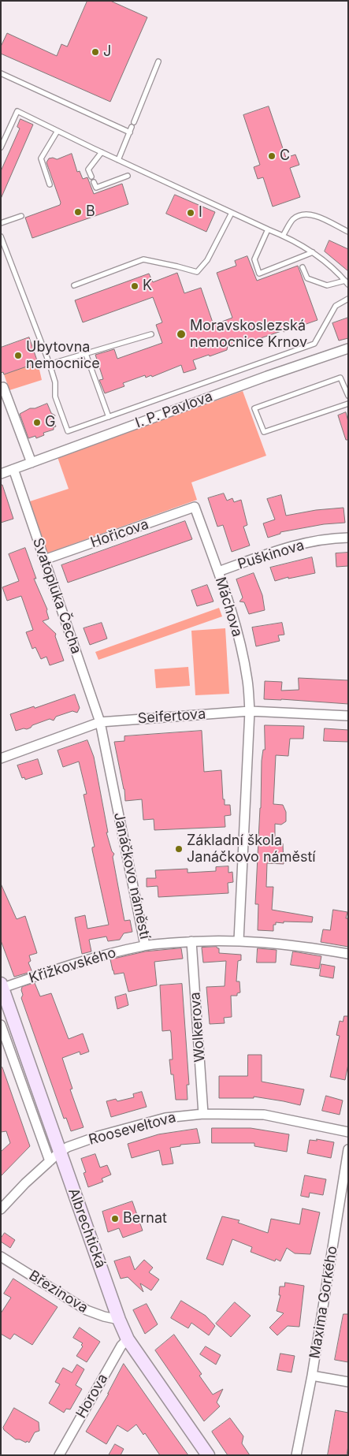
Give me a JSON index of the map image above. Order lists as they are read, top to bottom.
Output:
{
  "streets": {
    "main road": ["Albrechtická"],
    "street": [
      "I. P. Pavlova",
      "Hořicova",
      "Puškinova",
      "Svatopluka Čecha",
      "Máchova",
      "Seifertova",
      "Janáčkovo náměstí",
      "Křižkovského",
      "Wolkerova",
      "Rooseveltova",
      "Březinova",
      "Maxima Gorkého",
      "Horova"
    ]
  },
  "crossings": [
    ["I. P. Pavlova", "Svatopluka Čecha"],
    ["Hořicova", "Svatopluka Čecha"],
    ["Hořicova", "Máchova"],
    ["Puškinova", "Máchova"],
    ["Svatopluka Čecha", "Seifertova"],
    ["Svatopluka Čecha", "Janáčkovo náměstí"],
    ["Máchova", "Seifertova"],
    ["Seifertova", "Janáčkovo náměstí"],
    ["Janáčkovo náměstí", "Křižkovského"],
    ["Janáčkovo náměstí", "Wolkerova"],
    ["Křižkovského", "Albrechtická"],
    ["Wolkerova", "Rooseveltova"],
    ["Rooseveltova", "Albrechtická"],
    ["Albrechtická", "Březinova"],
    ["Albrechtická", "Horova"]
  ],
  "places": [
    "J",
    "C",
    "B",
    "I",
    "K",
    "Moravskoslezská nemocnice Krnov",
    "Ubytovna nemocnice",
    "G",
    "Základní škola Janáčkovo náměstí",
    "Bernat"
  ]
}
